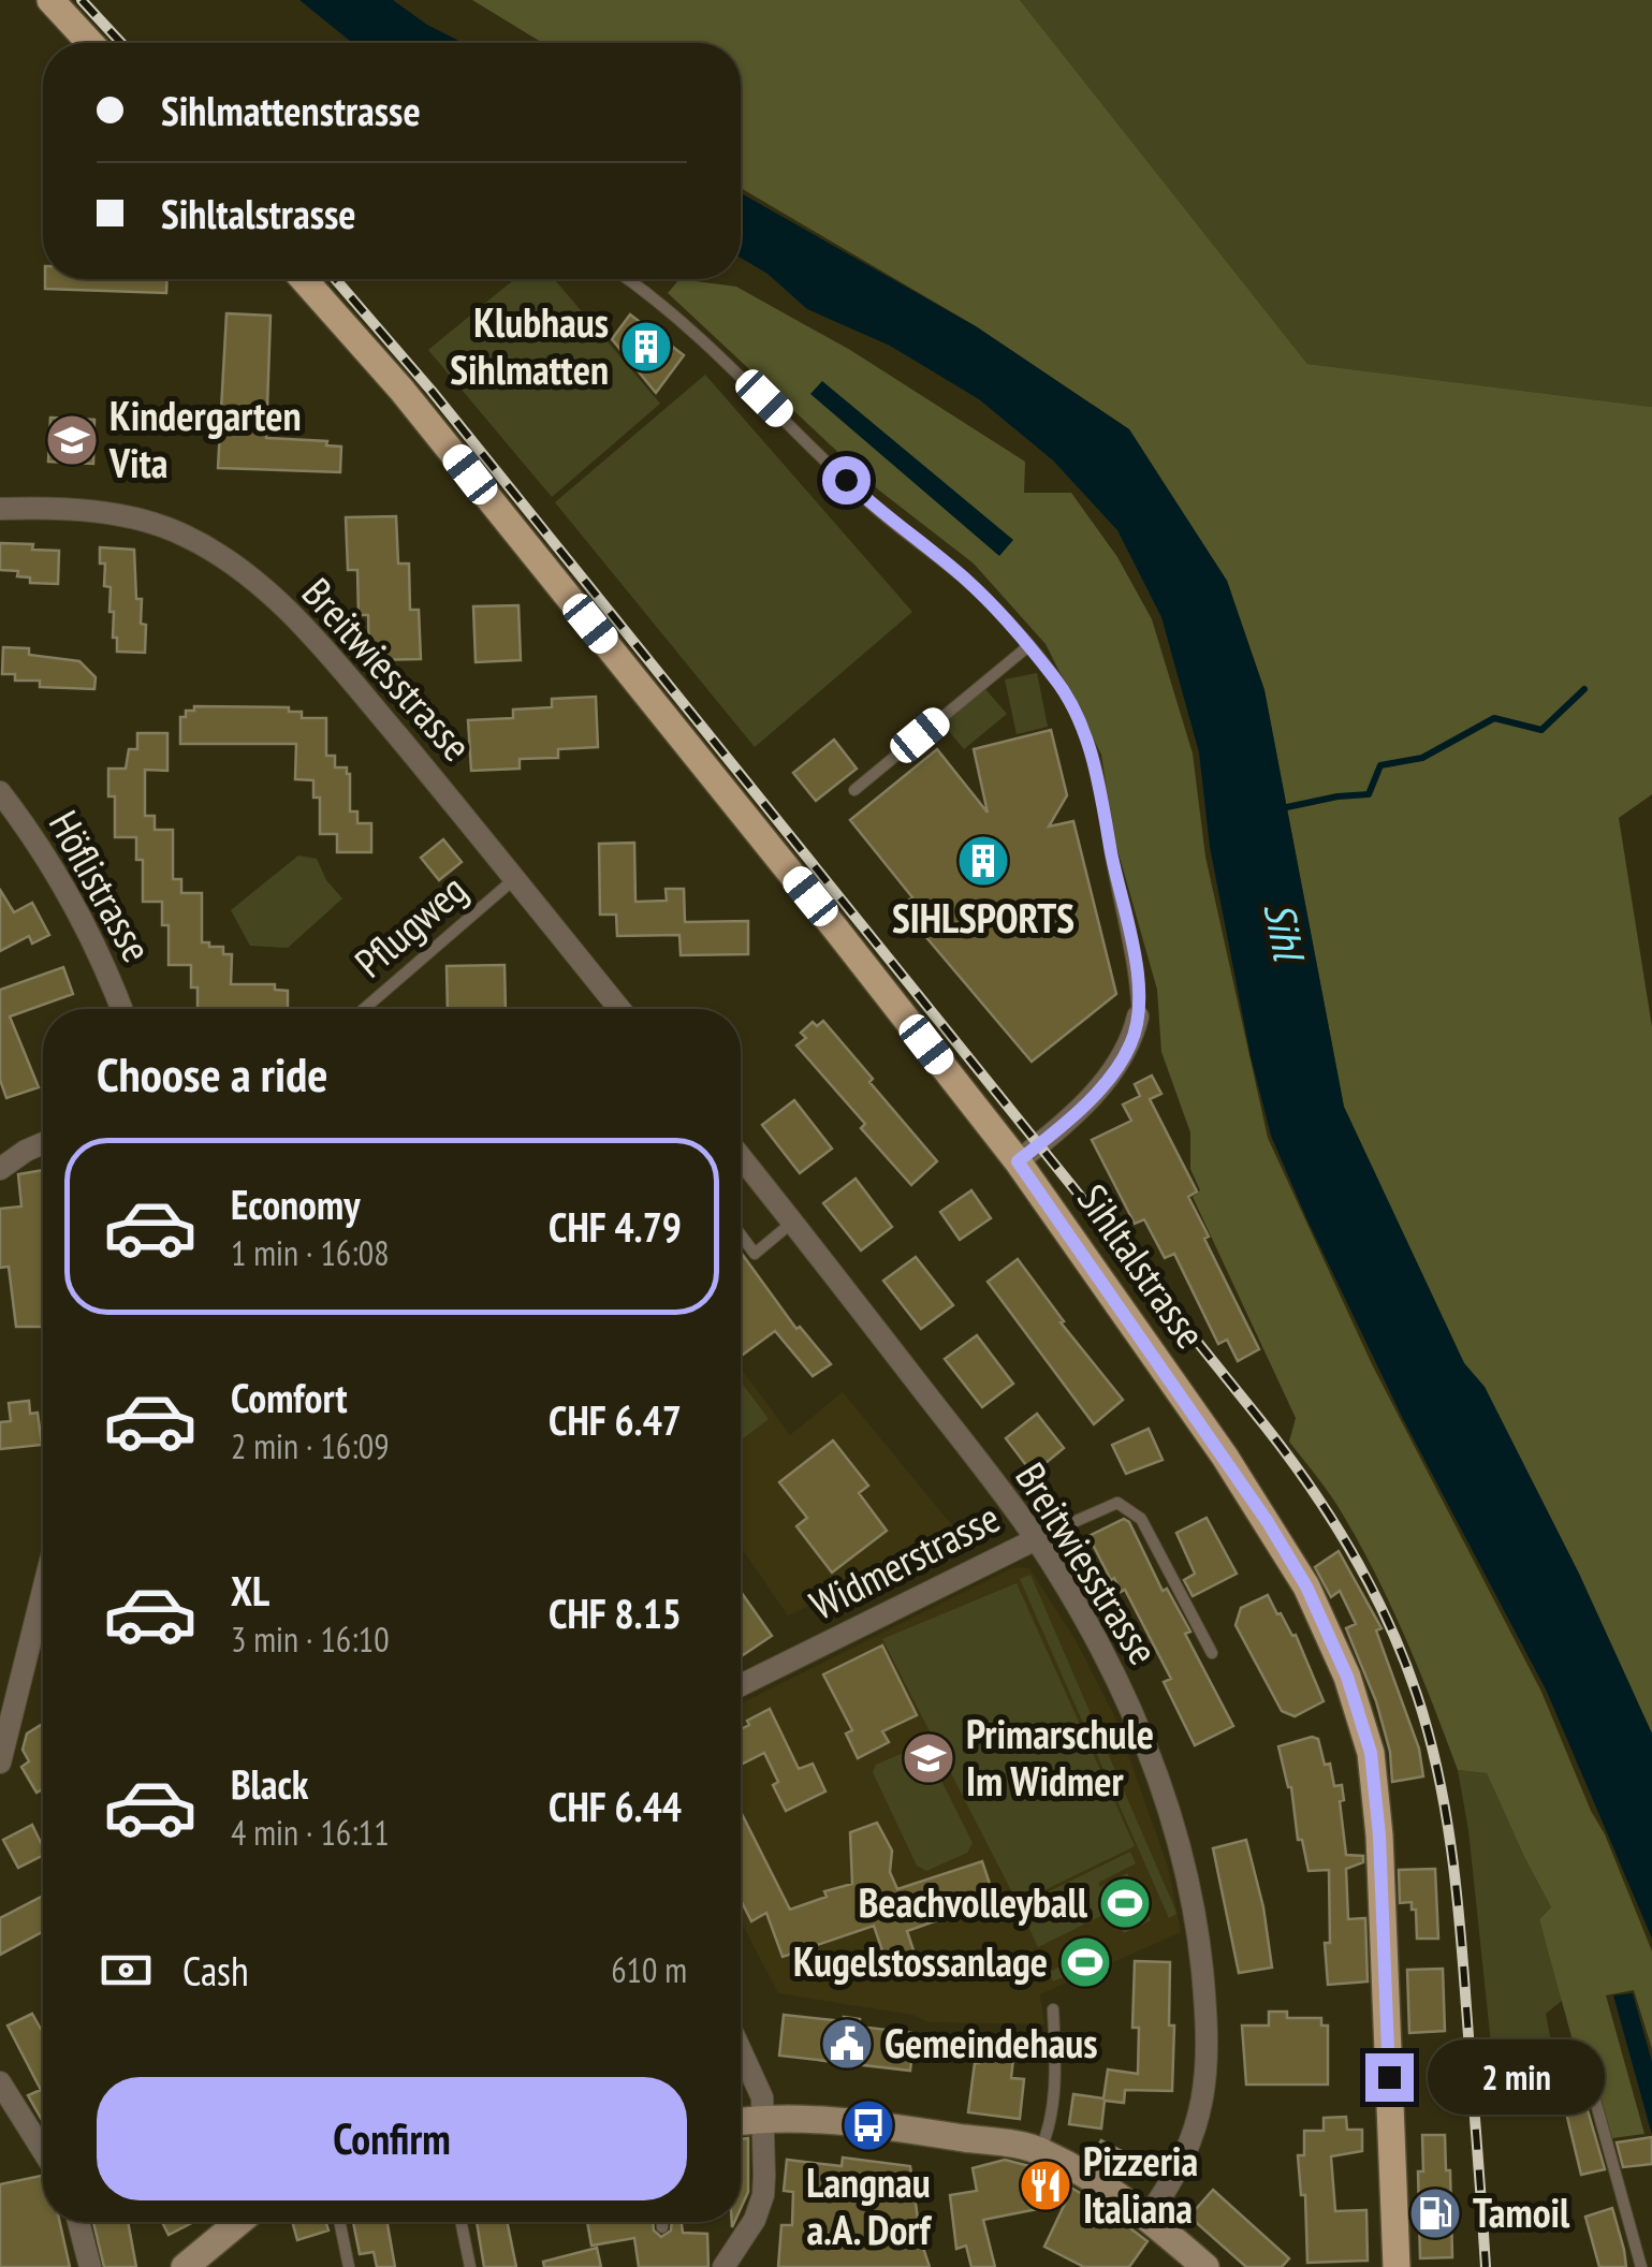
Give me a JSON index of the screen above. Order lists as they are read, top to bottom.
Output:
{
  "streets": {
    "main road": ["Sihltalstrasse"],
    "street": ["Breitwiesstrasse", "Höflistrasse", "Widmerstrasse"],
    "lane": ["Pflugweg"]
  },
  "crossings": [
    ["Breitwiesstrasse", "Pflugweg"],
    ["Breitwiesstrasse", "Widmerstrasse"]
  ],
  "water": ["Sihl"],
  "places": {
    "building": ["Klubhaus Sihlmatten", "SIHLSPORTS"],
    "school or university": ["Kindergarten Vita", "Primarschule Im Widmer"],
    "sports": ["Beachvolleyball", "Kugelstossanlage"],
    "public building": ["Gemeindehaus"],
    "bus stop": ["Langnau a.A. Dorf"],
    "restaurant": ["Pizzeria Italiana"],
    "fuel station": ["Tamoil"]
  },
  "page": {
    "banner": ["Sihlmattenstrasse", "Sihltalstrasse"],
    "heading": "Choose a ride",
    "list": [
      {
        "name": "Economy",
        "note": "1 min · 16:08",
        "value": "CHF 4.79"
      },
      {
        "name": "Comfort",
        "note": "2 min · 16:09",
        "value": "CHF 6.47"
      },
      {
        "name": "XL",
        "note": "3 min · 16:10",
        "value": "CHF 8.15"
      },
      {
        "name": "Black",
        "note": "4 min · 16:11",
        "value": "CHF 6.44"
      }
    ],
    "pay": ["Cash", "610 m"],
    "bubble": "2 min",
    "buttons": "Confirm"
  }
}
